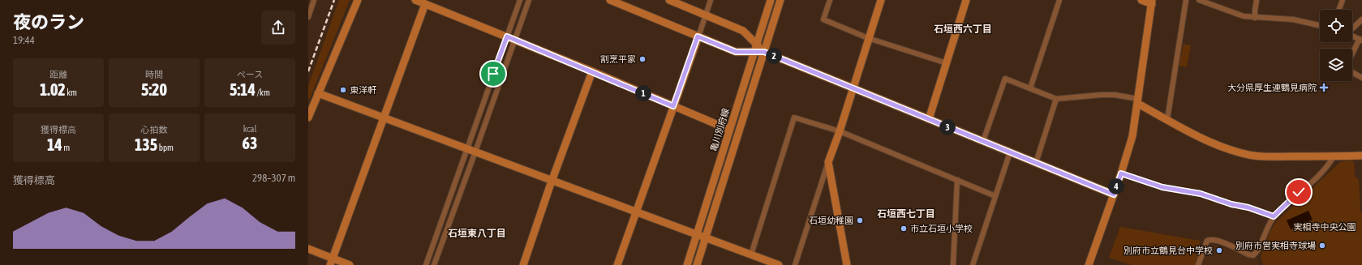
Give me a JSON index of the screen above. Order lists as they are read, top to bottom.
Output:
{
  "streets": {
    "street": ["亀川別府線"]
  },
  "districts": ["石垣西六丁目", "石垣西七丁目", "石垣東八丁目"],
  "parks": ["実相寺中央公園"],
  "places": {
    "other": [
      "割烹平家",
      "東洋軒",
      "石垣幼稚園",
      "市立石垣小学校",
      "別府市営実相寺球場",
      "別府市立鶴見台中学校"
    ],
    "health": ["大分県厚生連鶴見病院"]
  },
  "page": {
    "heading": ["夜のラン", "19:44"],
    "pins": [
      "2",
      "1",
      "3",
      "4"
    ],
    "stats": [
      ["距離", "1.02 km"],
      ["時間", "5:20"],
      ["ペース", "5:14 /km"],
      ["獲得標高", "14 m"],
      ["心拍数", "135 bpm"],
      ["kcal", "63"]
    ],
    "chart": ["獲得標高", "298–307 m"]
  }
}
